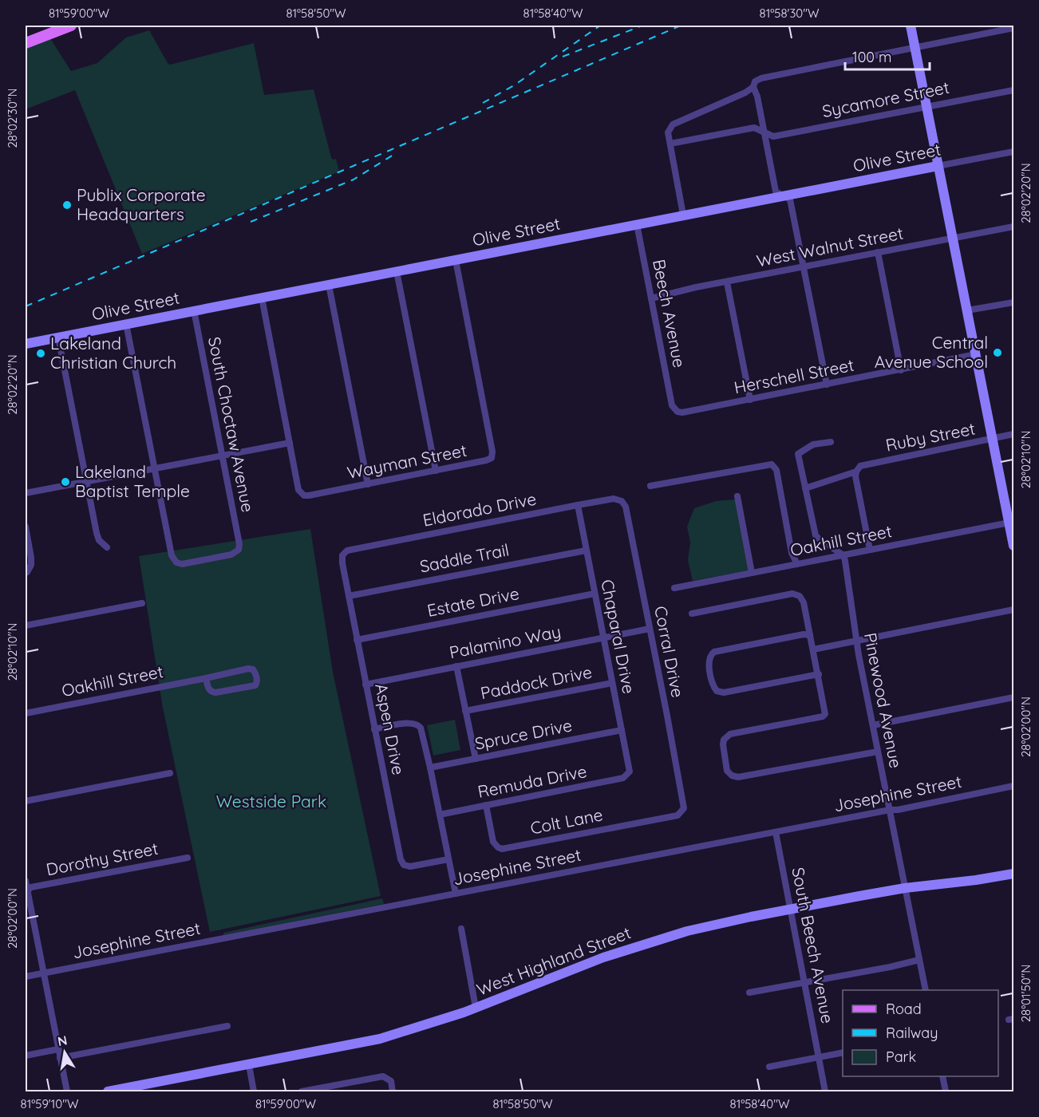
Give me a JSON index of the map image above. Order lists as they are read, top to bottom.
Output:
{
  "streets": {
    "street": [
      "Sycamore Street",
      "Olive Street",
      "West Walnut Street",
      "Beech Avenue",
      "Herschell Street",
      "South Choctaw Avenue",
      "Ruby Street",
      "Wayman Street",
      "Eldorado Drive",
      "Oakhill Street",
      "Saddle Trail",
      "Estate Drive",
      "Chaparal Drive",
      "Palamino Way",
      "Corral Drive",
      "Paddock Drive",
      "Pinewood Avenue",
      "Aspen Drive",
      "Spruce Drive",
      "Remuda Drive",
      "Josephine Street",
      "Colt Lane",
      "Dorothy Street",
      "South Beech Avenue",
      "West Highland Street"
    ]
  },
  "crossings": [
    ["Olive Street", "Beech Avenue"],
    ["Olive Street", "South Choctaw Avenue"],
    ["Olive Street", "Wayman Street"],
    ["West Walnut Street", "Beech Avenue"],
    ["Beech Avenue", "Herschell Street"],
    ["Eldorado Drive", "Chaparal Drive"],
    ["Eldorado Drive", "Corral Drive"],
    ["Eldorado Drive", "Aspen Drive"],
    ["Oakhill Street", "Pinewood Avenue"],
    ["Saddle Trail", "Chaparal Drive"],
    ["Saddle Trail", "Aspen Drive"],
    ["Estate Drive", "Chaparal Drive"],
    ["Estate Drive", "Aspen Drive"],
    ["Chaparal Drive", "Palamino Way"],
    ["Chaparal Drive", "Paddock Drive"],
    ["Chaparal Drive", "Spruce Drive"],
    ["Chaparal Drive", "Remuda Drive"],
    ["Palamino Way", "Corral Drive"],
    ["Palamino Way", "Aspen Drive"],
    ["Corral Drive", "Colt Lane"],
    ["Pinewood Avenue", "Josephine Street"],
    ["Pinewood Avenue", "West Highland Street"],
    ["Remuda Drive", "Colt Lane"],
    ["Josephine Street", "South Beech Avenue"],
    ["South Beech Avenue", "West Highland Street"]
  ],
  "parks": ["Westside Park"],
  "places": [
    "Publix Corporate Headquarters",
    "Central Avenue School",
    "Lakeland Christian Church",
    "Lakeland Baptist Temple"
  ],
  "legend": ["Road", "Railway", "Park"],
  "scale_bar": "100 m",
  "north": "top",
  "coordinates": [
    "81°59'00\"W",
    "81°58'50\"W",
    "81°58'40\"W",
    "81°58'30\"W",
    "28°02'30\"N",
    "28°02'20\"N",
    "28°02'10\"N",
    "28°02'00\"N",
    "28°01'50\"N",
    "81°59'10\"W"
  ]
}
